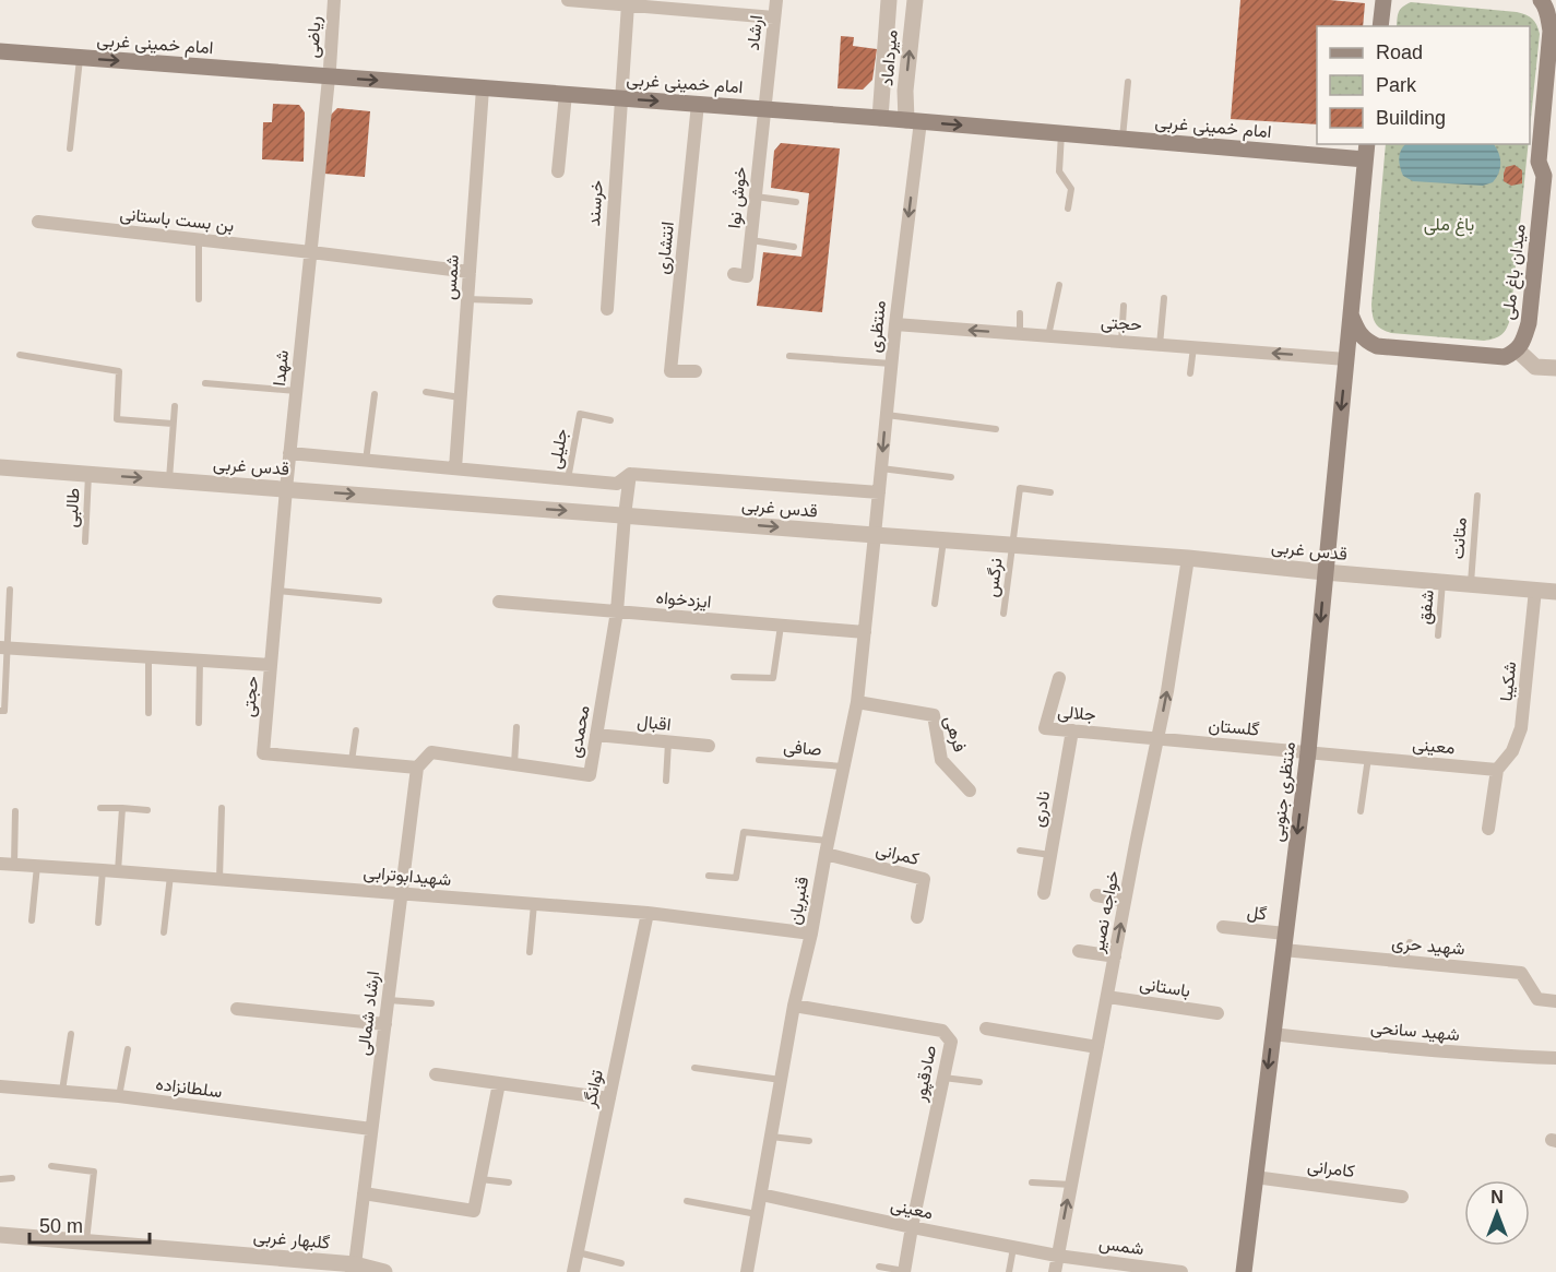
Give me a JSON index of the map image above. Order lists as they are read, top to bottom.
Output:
{
  "streets": {
    "main road": ["امام خمینی غربی", "میدان باغ ملی", "منتظری جنوبی"],
    "street": [
      "ارشاد",
      "ریاضی",
      "میرداماد",
      "خوش نوا",
      "خرسند",
      "بن بست باستانی",
      "انتشاری",
      "شمس",
      "حجتی",
      "منتظری",
      "شهدا",
      "قدس غربی",
      "ایزدخواه",
      "شکیبا",
      "جلالی",
      "اقبال",
      "گلستان",
      "محمدی",
      "فرهی",
      "معینی",
      "نادری",
      "کمرانی",
      "شهیدابوترابی",
      "قنبریان",
      "خواجه نصیر",
      "گل",
      "شهید حری",
      "باستانی",
      "ارشاد شمالی",
      "شهید سانحی",
      "صادقپور",
      "سلطانزاده",
      "توانگر",
      "کامرانی",
      "گلبهار غربی"
    ],
    "lane": [
      "جلیلی",
      "طالبی",
      "متانت",
      "نرگس",
      "شفق",
      "صافی"
    ]
  },
  "crossings": [
    ["ارشاد", "امام خمینی غربی"],
    ["ارشاد", "خوش نوا"],
    ["ریاضی", "امام خمینی غربی"],
    ["ریاضی", "شهدا"],
    ["امام خمینی غربی", "میرداماد"],
    ["امام خمینی غربی", "خوش نوا"],
    ["امام خمینی غربی", "خرسند"],
    ["امام خمینی غربی", "انتشاری"],
    ["امام خمینی غربی", "شمس"],
    ["امام خمینی غربی", "منتظری"],
    ["امام خمینی غربی", "شهدا"],
    ["میرداماد", "منتظری"],
    ["بن بست باستانی", "شهدا"],
    ["شمس", "معینی"],
    ["شمس", "خواجه نصیر"],
    ["حجتی", "منتظری"],
    ["حجتی", "شهدا"],
    ["حجتی", "قدس غربی"],
    ["حجتی", "محمدی"],
    ["حجتی", "منتظری جنوبی"],
    ["حجتی", "ارشاد شمالی"],
    ["منتظری", "قدس غربی"],
    ["منتظری", "قنبریان"],
    ["شهدا", "قدس غربی"],
    ["قدس غربی", "طالبی"],
    ["قدس غربی", "متانت"],
    ["قدس غربی", "نرگس"],
    ["قدس غربی", "شفق"],
    ["قدس غربی", "شکیبا"],
    ["قدس غربی", "محمدی"],
    ["قدس غربی", "منتظری جنوبی"],
    ["قدس غربی", "قنبریان"],
    ["قدس غربی", "خواجه نصیر"],
    ["ایزدخواه", "محمدی"],
    ["ایزدخواه", "قنبریان"],
    ["شکیبا", "معینی"],
    ["جلالی", "گلستان"],
    ["جلالی", "نادری"],
    ["جلالی", "خواجه نصیر"],
    ["اقبال", "محمدی"],
    ["گلستان", "معینی"],
    ["گلستان", "منتظری جنوبی"],
    ["گلستان", "خواجه نصیر"],
    ["محمدی", "ارشاد شمالی"],
    ["فرهی", "قنبریان"],
    ["معینی", "منتظری جنوبی"],
    ["معینی", "قنبریان"],
    ["معینی", "خواجه نصیر"],
    ["معینی", "صادقپور"],
    ["صافی", "قنبریان"],
    ["منتظری جنوبی", "گل"],
    ["منتظری جنوبی", "شهید حری"],
    ["منتظری جنوبی", "شهید سانحی"],
    ["منتظری جنوبی", "کامرانی"],
    ["کمرانی", "قنبریان"],
    ["شهیدابوترابی", "قنبریان"],
    ["شهیدابوترابی", "ارشاد شمالی"],
    ["شهیدابوترابی", "توانگر"],
    ["قنبریان", "صادقپور"],
    ["خواجه نصیر", "باستانی"],
    ["گل", "شهید حری"],
    ["ارشاد شمالی", "سلطانزاده"],
    ["ارشاد شمالی", "گلبهار غربی"]
  ],
  "one_way": [
    "امام خمینی غربی",
    "منتظری",
    "منتظری جنوبی",
    "خواجه نصیر"
  ],
  "parks": ["باغ ملی"],
  "legend": ["Road", "Park", "Building"],
  "scale_bar": "50 m",
  "north": "top"
}
